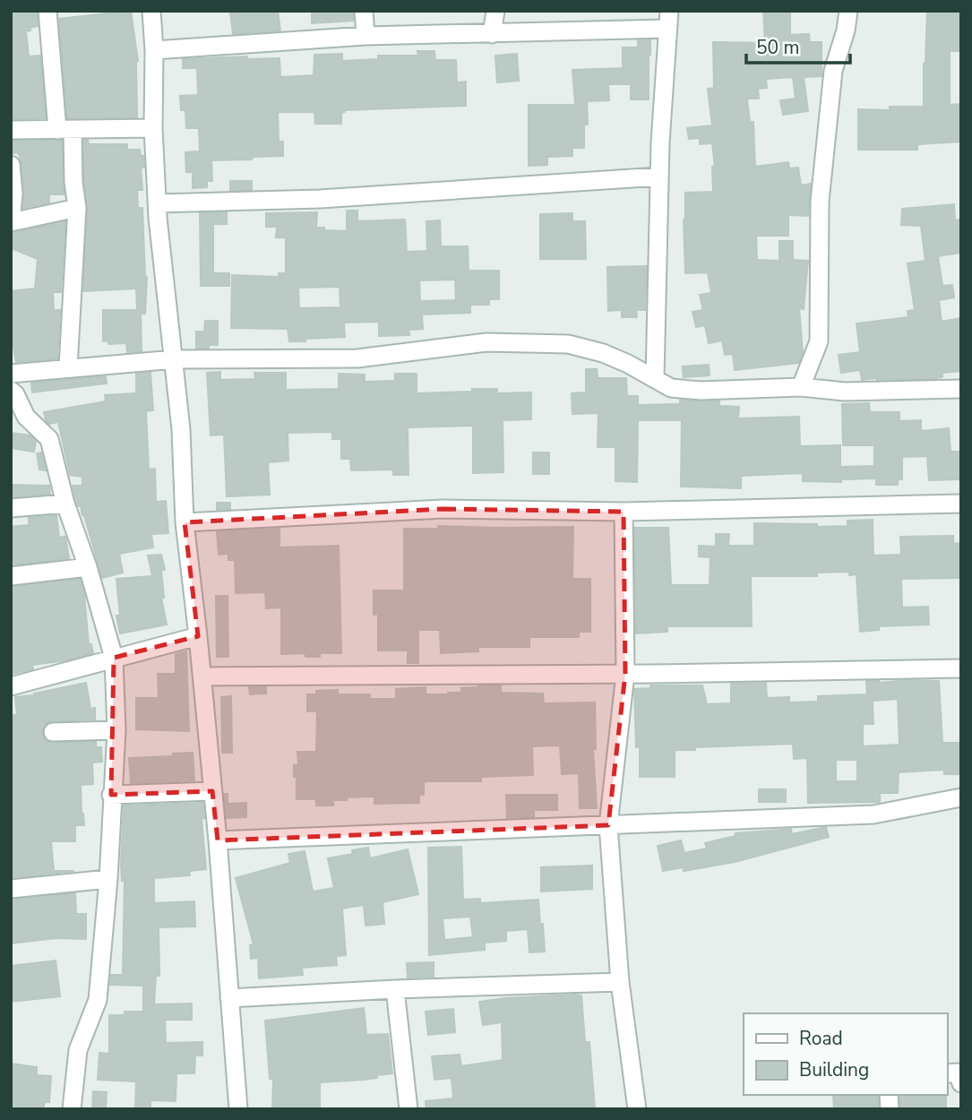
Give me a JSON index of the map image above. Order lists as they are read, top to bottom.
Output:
{
  "legend": ["Road", "Building"],
  "scale_bar": "50 m"
}
